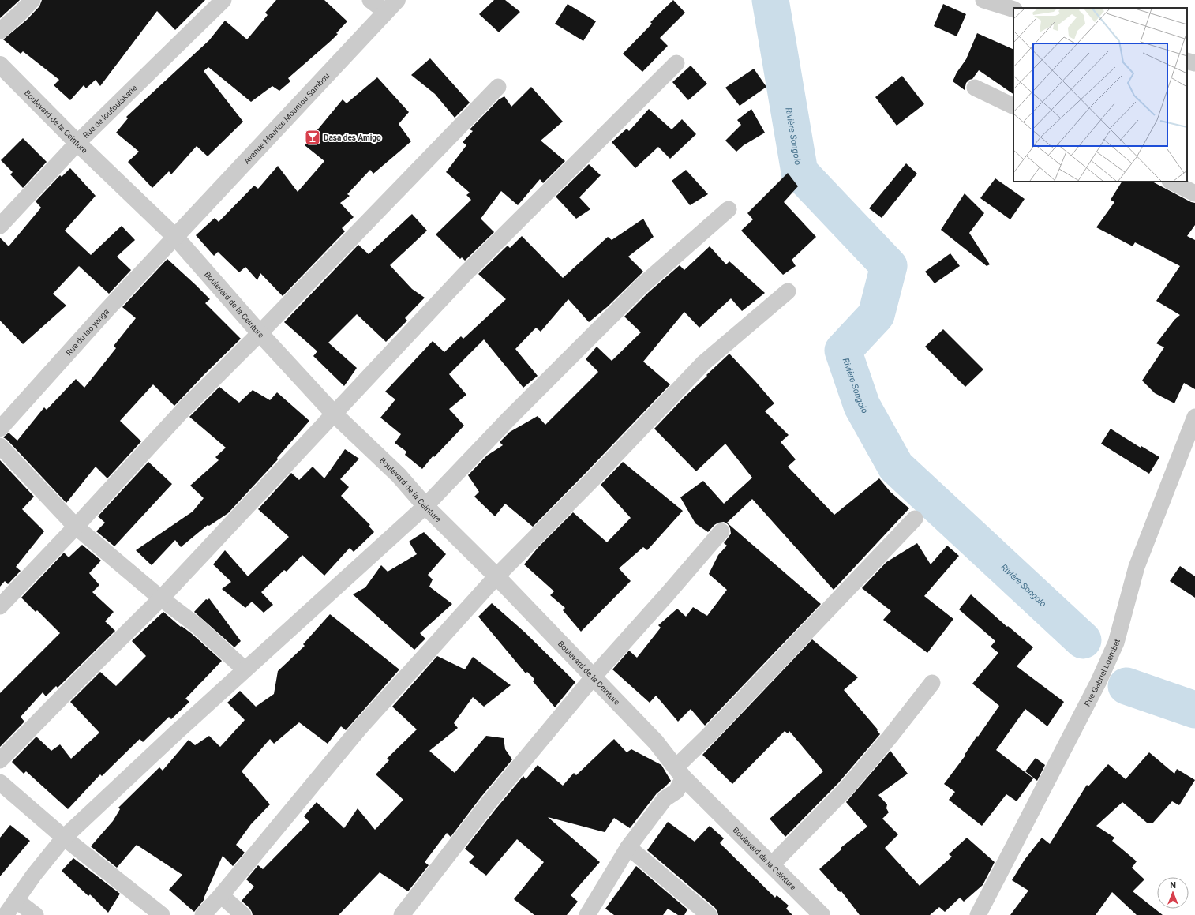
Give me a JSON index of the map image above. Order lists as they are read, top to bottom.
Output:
{
  "streets": {
    "street": [
      "Rue de loufoulakarie",
      "Avenue Maurice Mountou Sambou",
      "Boulevard de la Ceinture",
      "Rue du lac yanga",
      "Rue Gabriel Loembet"
    ]
  },
  "crossings": [
    ["Rue de loufoulakarie", "Boulevard de la Ceinture"],
    ["Avenue Maurice Mountou Sambou", "Boulevard de la Ceinture"],
    ["Avenue Maurice Mountou Sambou", "Rue du lac yanga"],
    ["Boulevard de la Ceinture", "Rue du lac yanga"]
  ],
  "water": ["Rivière Songolo"],
  "places": {
    "bar": ["Dasa des Amigo"]
  },
  "north": "top"
}
